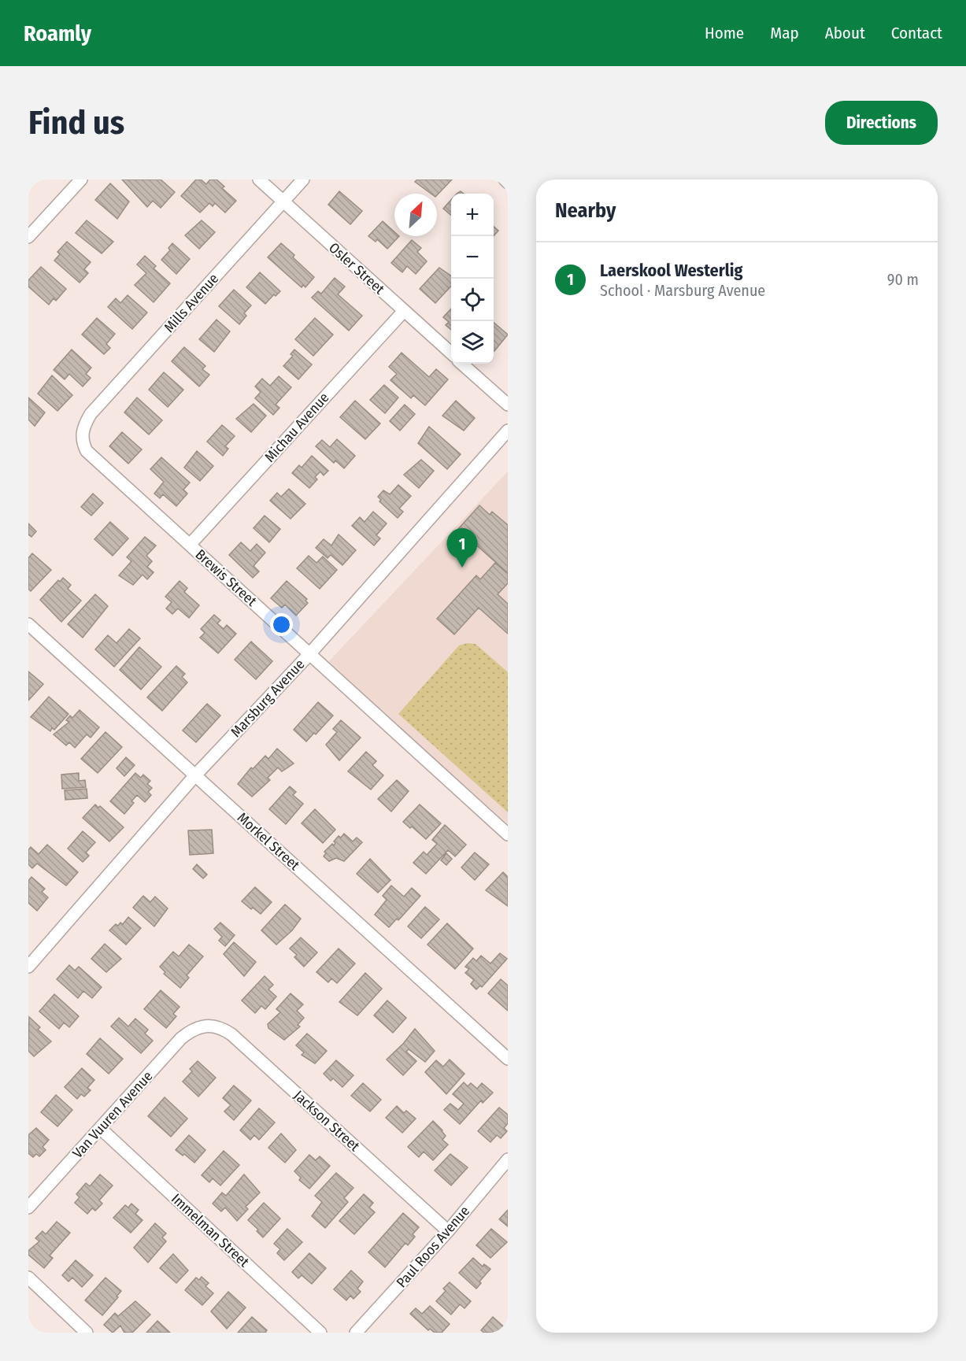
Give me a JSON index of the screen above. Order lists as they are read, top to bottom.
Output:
{
  "streets": {
    "street": [
      "Osler Street",
      "Mills Avenue",
      "Michau Avenue",
      "Brewis Street",
      "Marsburg Avenue",
      "Morkel Street",
      "Van Vuuren Avenue",
      "Jackson Street",
      "Immelman Street",
      "Paul Roos Avenue"
    ]
  },
  "crossings": [
    ["Osler Street", "Mills Avenue"],
    ["Osler Street", "Michau Avenue"],
    ["Mills Avenue", "Brewis Street"],
    ["Michau Avenue", "Brewis Street"],
    ["Brewis Street", "Marsburg Avenue"],
    ["Marsburg Avenue", "Morkel Street"],
    ["Van Vuuren Avenue", "Jackson Street"],
    ["Van Vuuren Avenue", "Immelman Street"],
    ["Jackson Street", "Paul Roos Avenue"]
  ],
  "north": "top right",
  "page": {
    "header": "Roamly",
    "nav": [
      "Home",
      "Map",
      "About",
      "Contact"
    ],
    "buttons": "Directions",
    "title": "Find us",
    "heading": "Nearby",
    "map_buttons": ["+", "−"],
    "list": [
      {
        "mark": "1",
        "name": "Laerskool Westerlig",
        "note": "School · Marsburg Avenue",
        "value": "90 m"
      }
    ],
    "pins": "1"
  }
}
